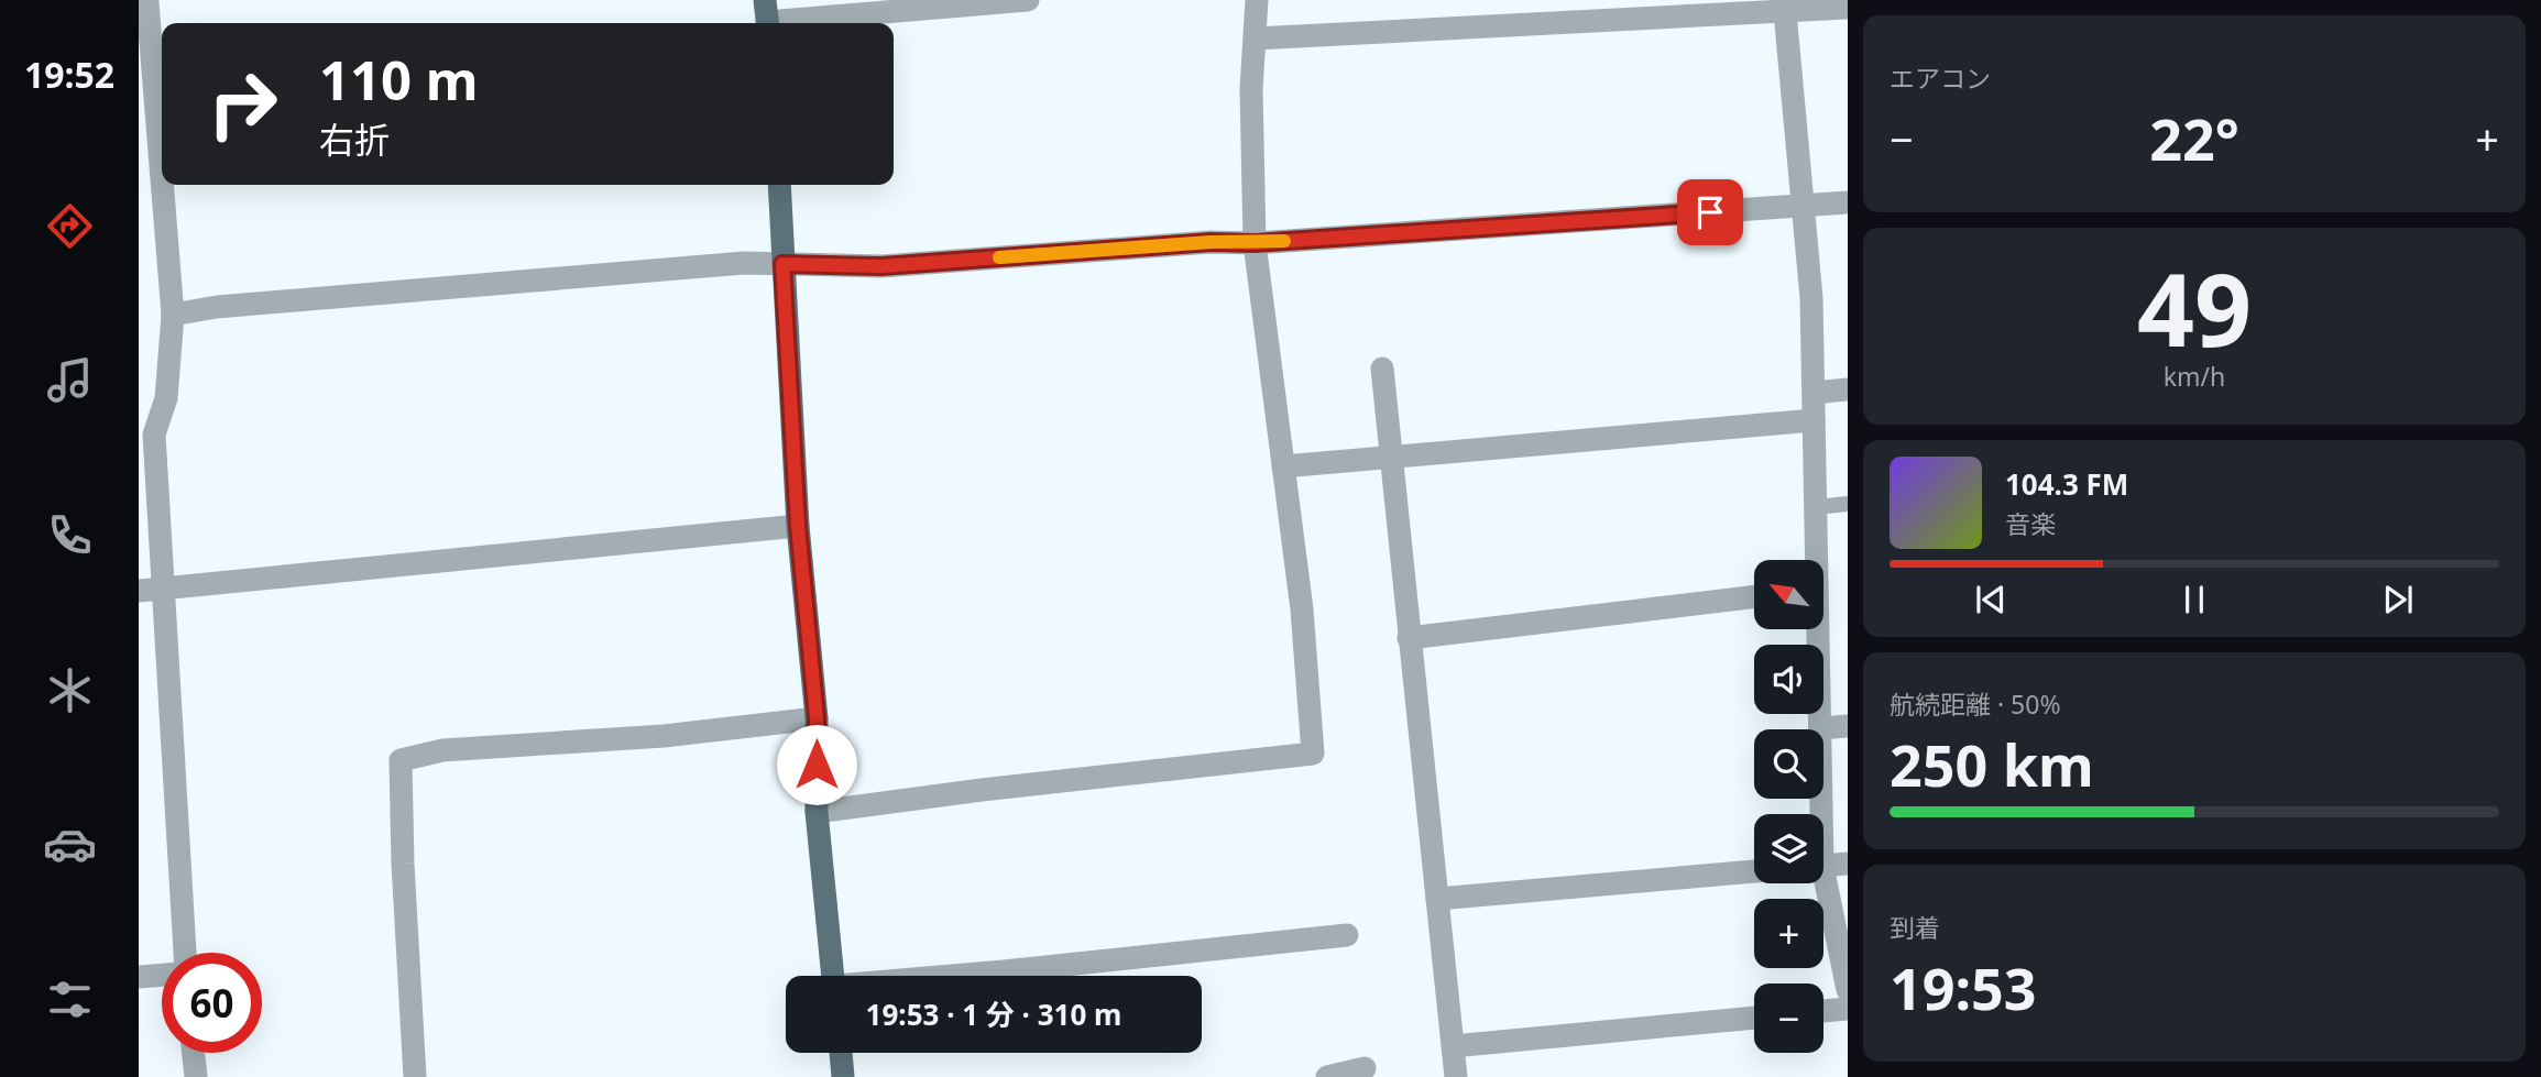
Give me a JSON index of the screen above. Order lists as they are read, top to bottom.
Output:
{
  "north": "top left",
  "page": {
    "tabs": "19:52",
    "tile": [
      "エアコン",
      ["49", "km/h"],
      ["航続距離 · 50%", "250 km"],
      ["到着", "19:53"]
    ],
    "turn": ["110 m", "右折"],
    "heat": ["−", "22°", "+"],
    "song": ["104.3 FM", "音楽"],
    "map_buttons": ["+", "−"],
    "limit": "60",
    "trip": "19:53 · 1 分 · 310 m"
  }
}
